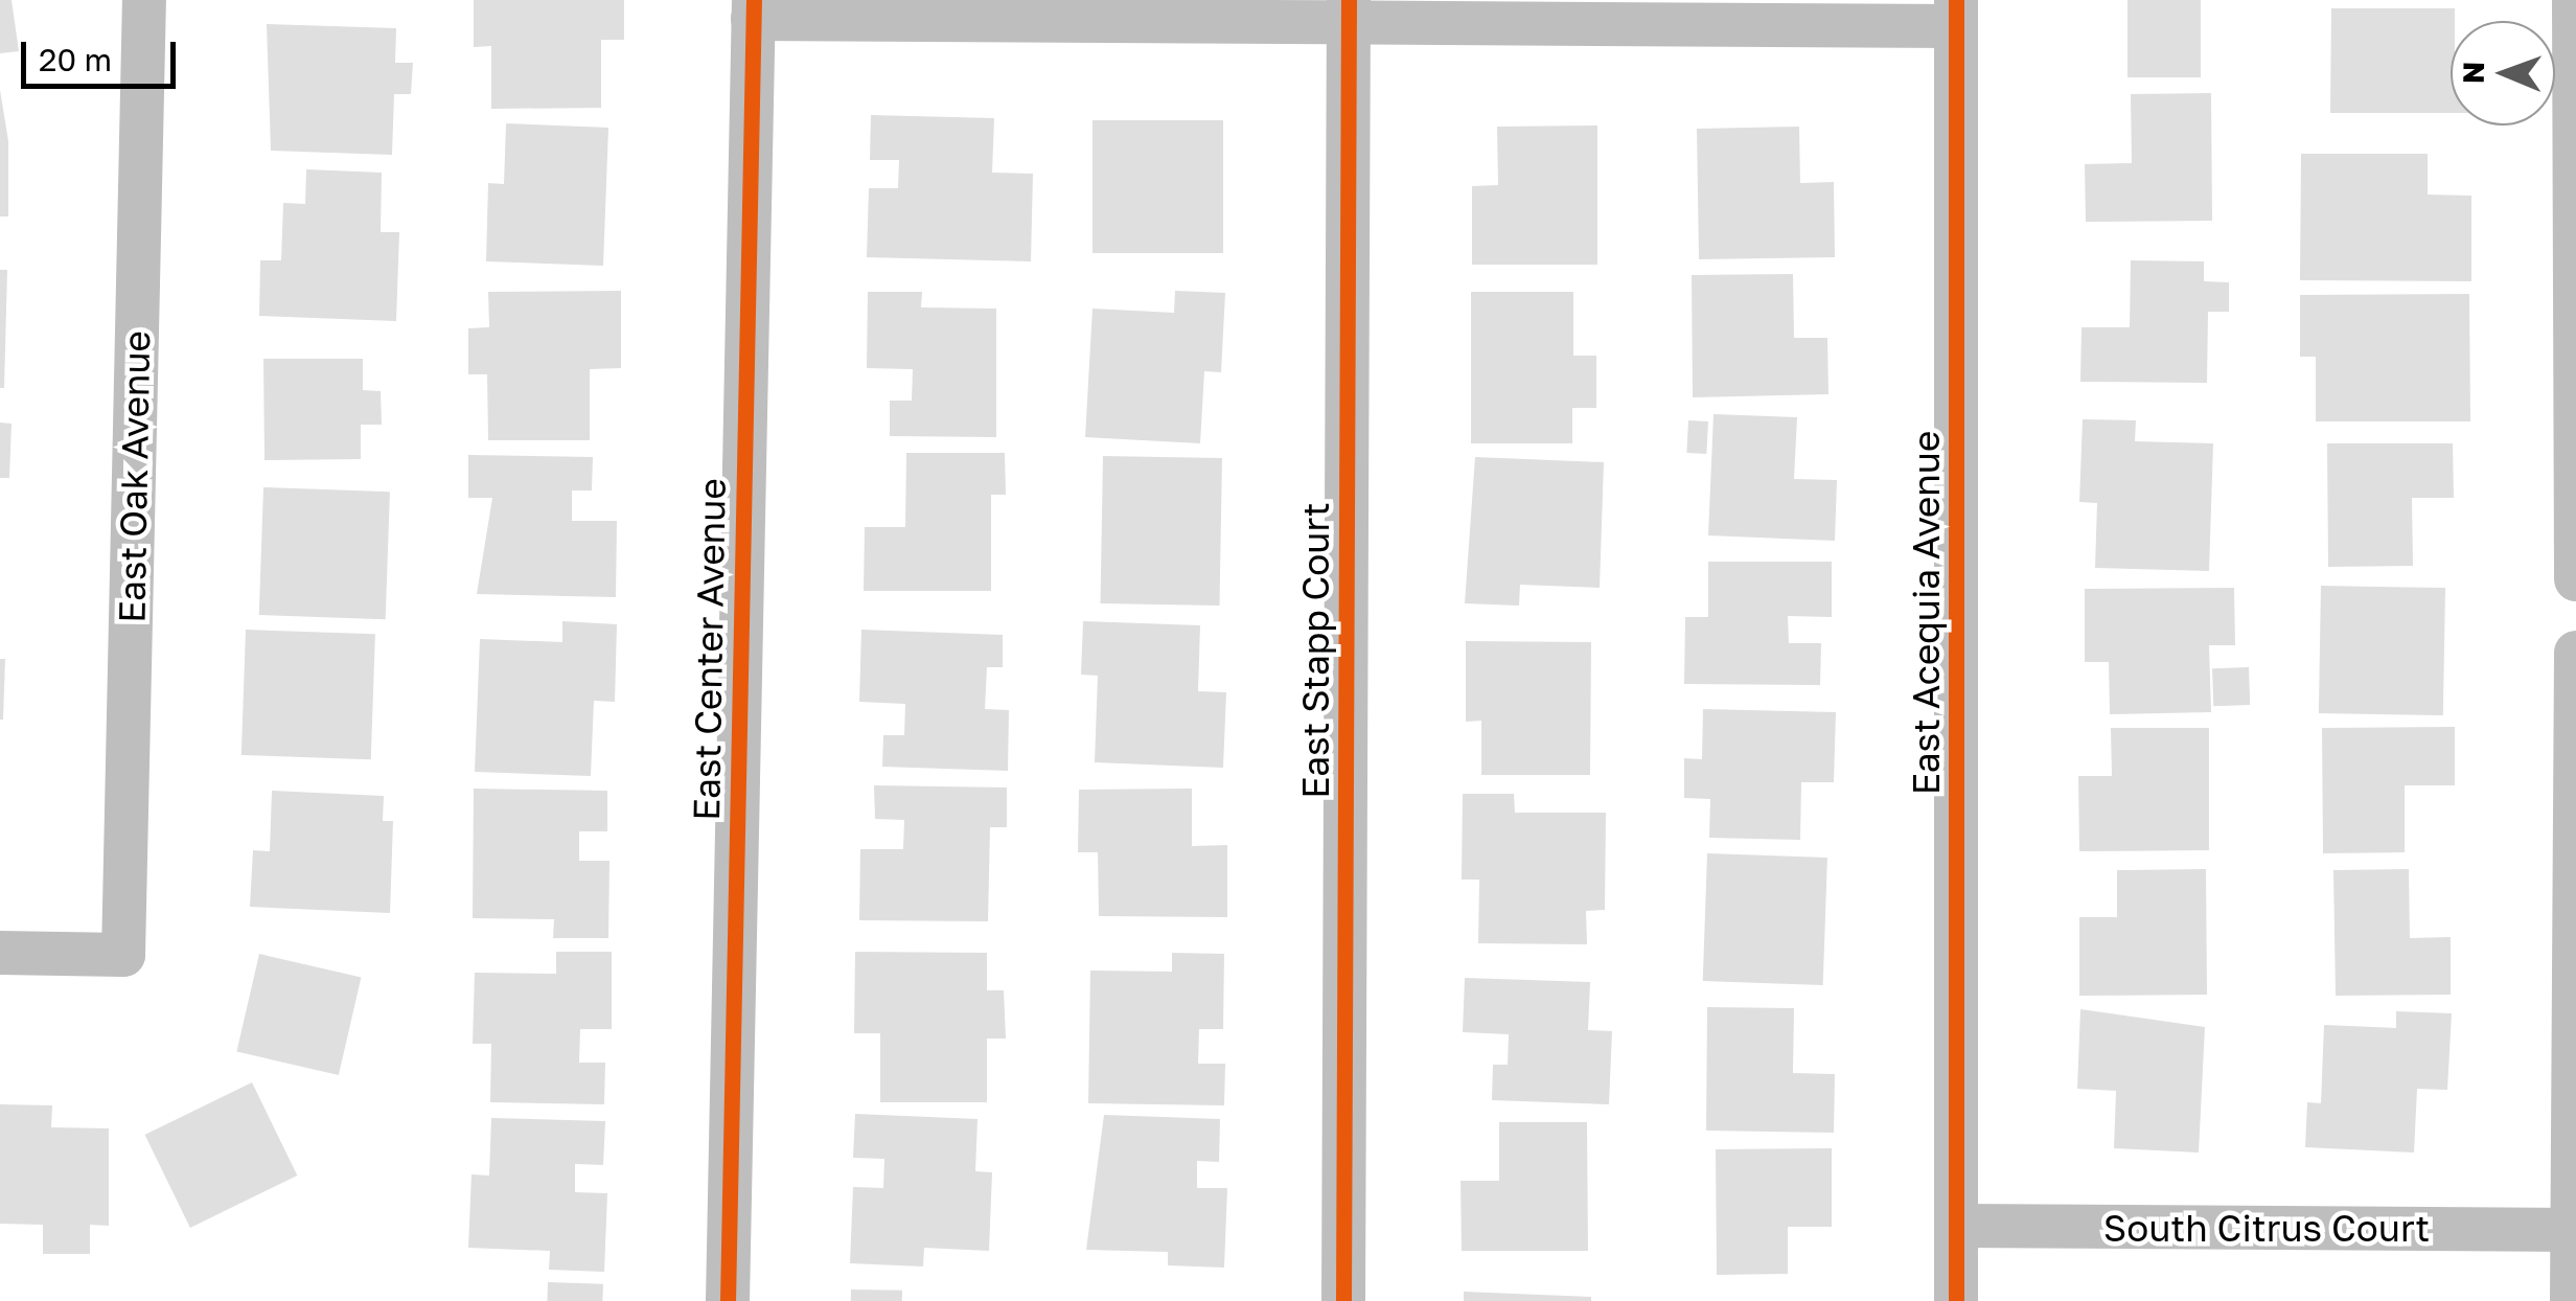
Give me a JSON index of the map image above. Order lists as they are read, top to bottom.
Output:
{
  "streets": {
    "street": [
      "East Oak Avenue",
      "East Acequia Avenue",
      "East Center Avenue",
      "East Stapp Court",
      "South Citrus Court"
    ]
  },
  "crossings": [
    ["East Acequia Avenue", "South Citrus Court"]
  ],
  "scale_bar": "20 m",
  "north": "left"
}
